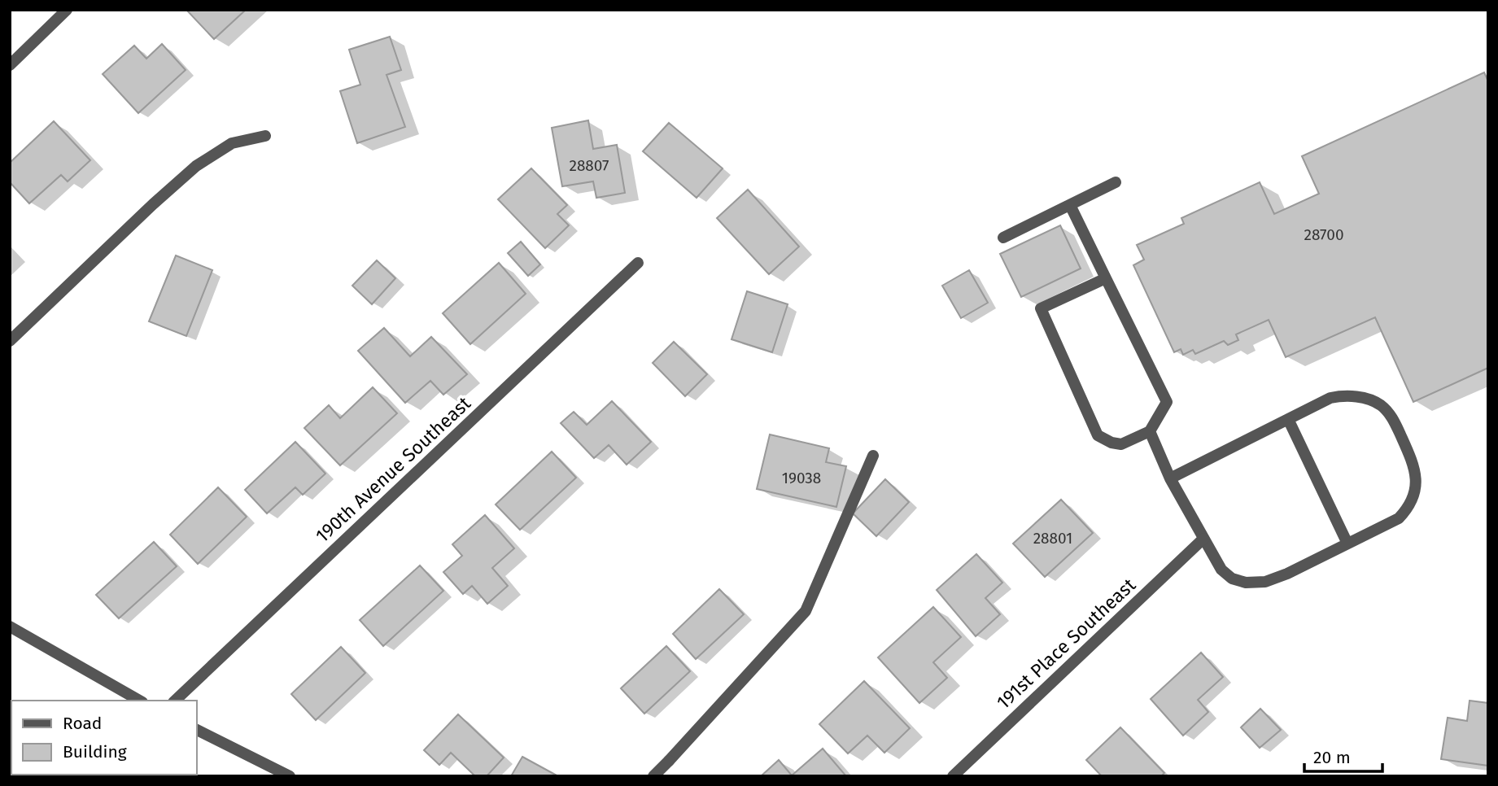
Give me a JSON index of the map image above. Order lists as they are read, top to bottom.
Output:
{
  "streets": {
    "street": ["190th Avenue Southeast", "191st Place Southeast"]
  },
  "house_numbers": [
    "28807",
    "28700",
    "19038",
    "28801"
  ],
  "legend": ["Road", "Building"],
  "scale_bar": "20 m"
}
